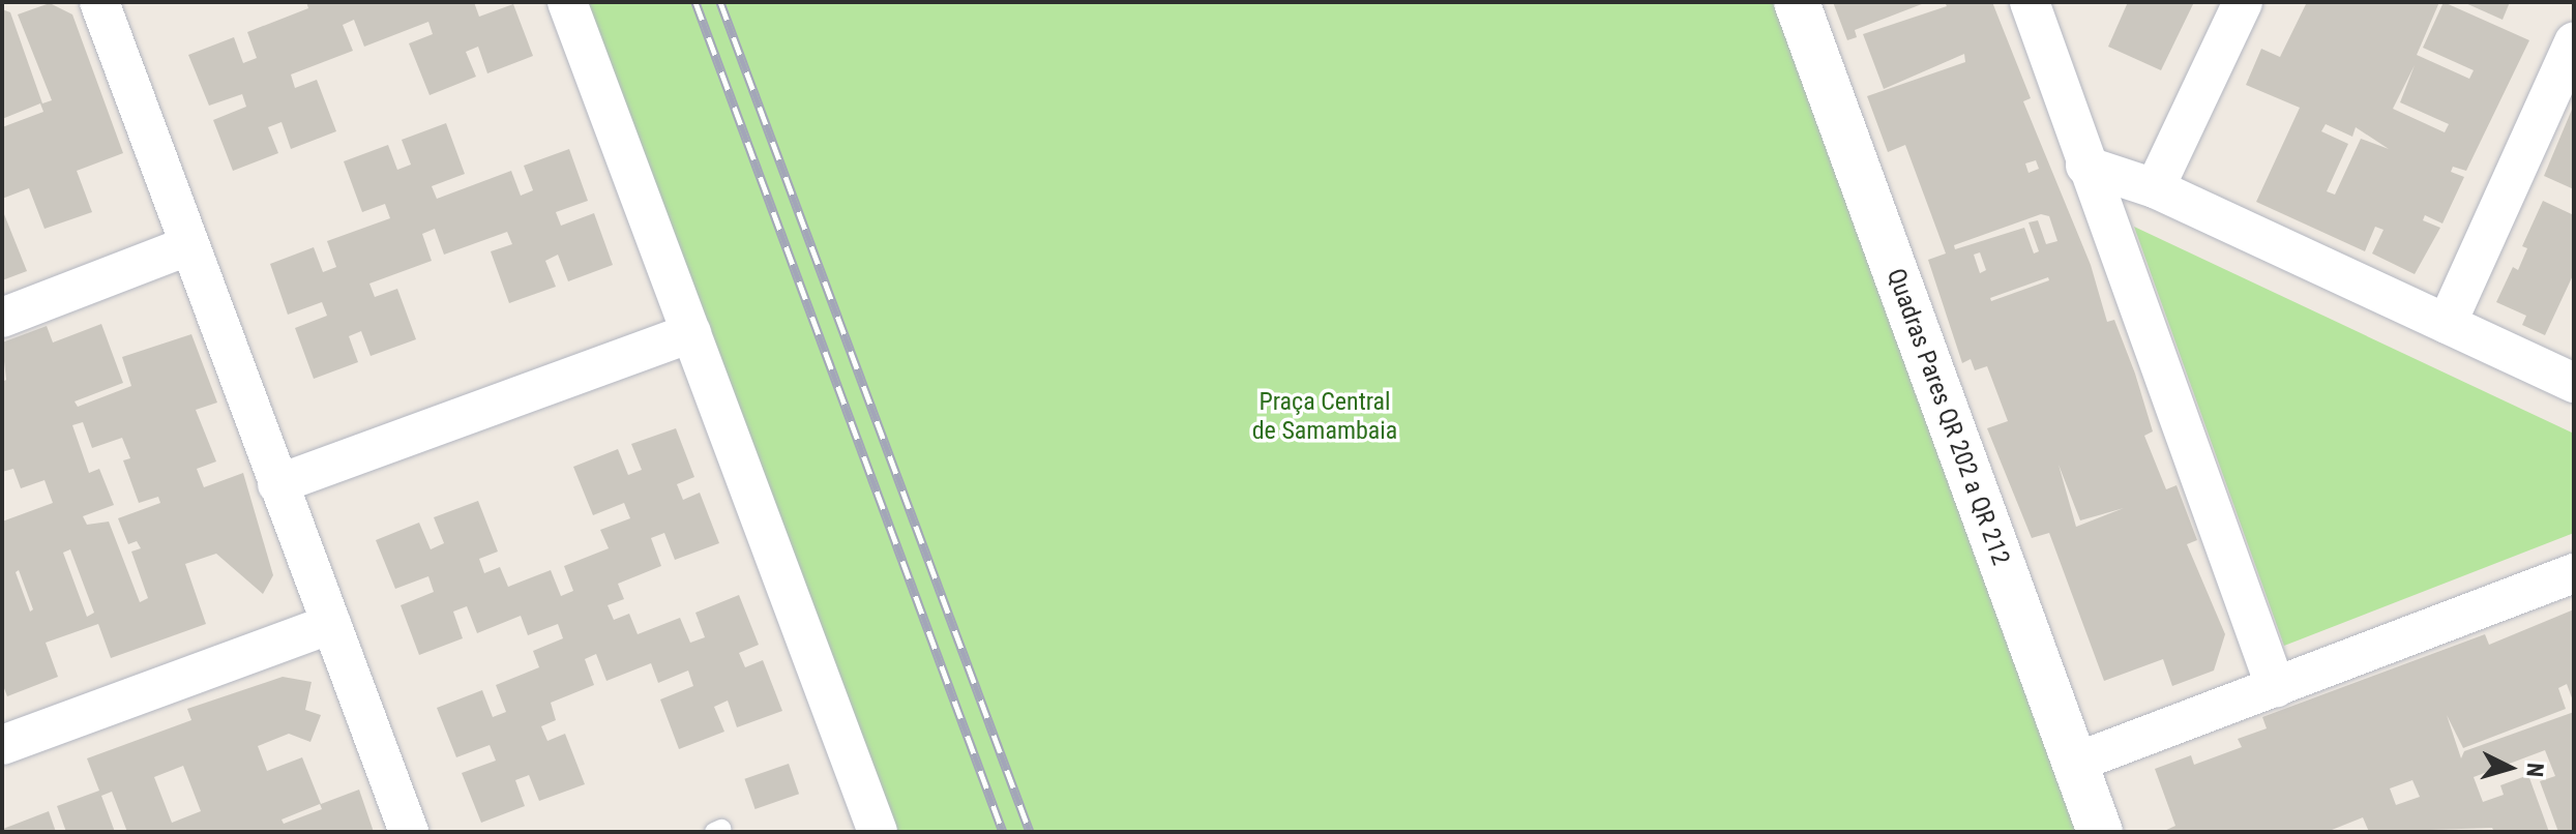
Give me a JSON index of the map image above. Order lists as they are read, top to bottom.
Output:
{
  "streets": {
    "street": ["Quadras Pares QR 202 a QR 212"]
  },
  "parks": ["Praça Central de Samambaia"],
  "north": "right"
}
